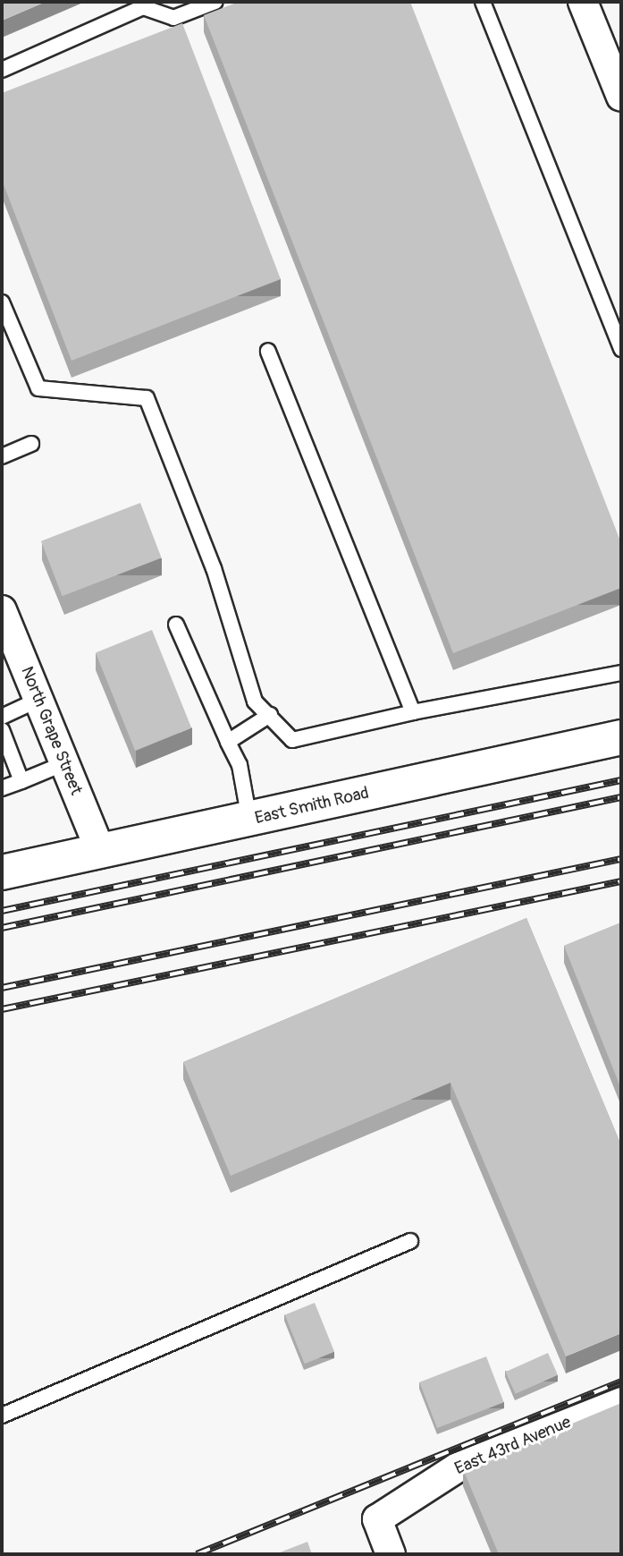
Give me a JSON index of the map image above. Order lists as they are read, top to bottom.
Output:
{
  "streets": {
    "street": ["North Grape Street", "East Smith Road", "East 43rd Avenue"]
  },
  "crossings": [
    ["North Grape Street", "East Smith Road"]
  ]
}
